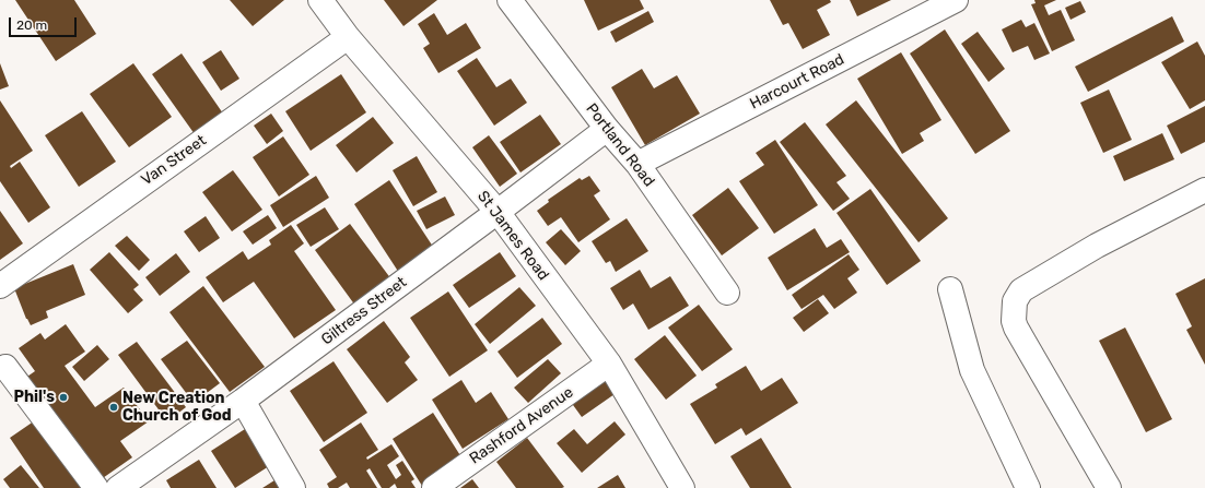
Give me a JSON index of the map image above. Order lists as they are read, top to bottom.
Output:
{
  "streets": {
    "street": [
      "Harcourt Road",
      "Portland Road",
      "Van Street",
      "St James Road",
      "Giltress Street",
      "Rashford Avenue"
    ]
  },
  "crossings": [
    ["Harcourt Road", "Portland Road"],
    ["Portland Road", "Giltress Street"],
    ["Van Street", "St James Road"],
    ["St James Road", "Giltress Street"],
    ["St James Road", "Rashford Avenue"]
  ],
  "places": ["Phil's", "New Creation Church of God"],
  "scale_bar": "20 m"
}
